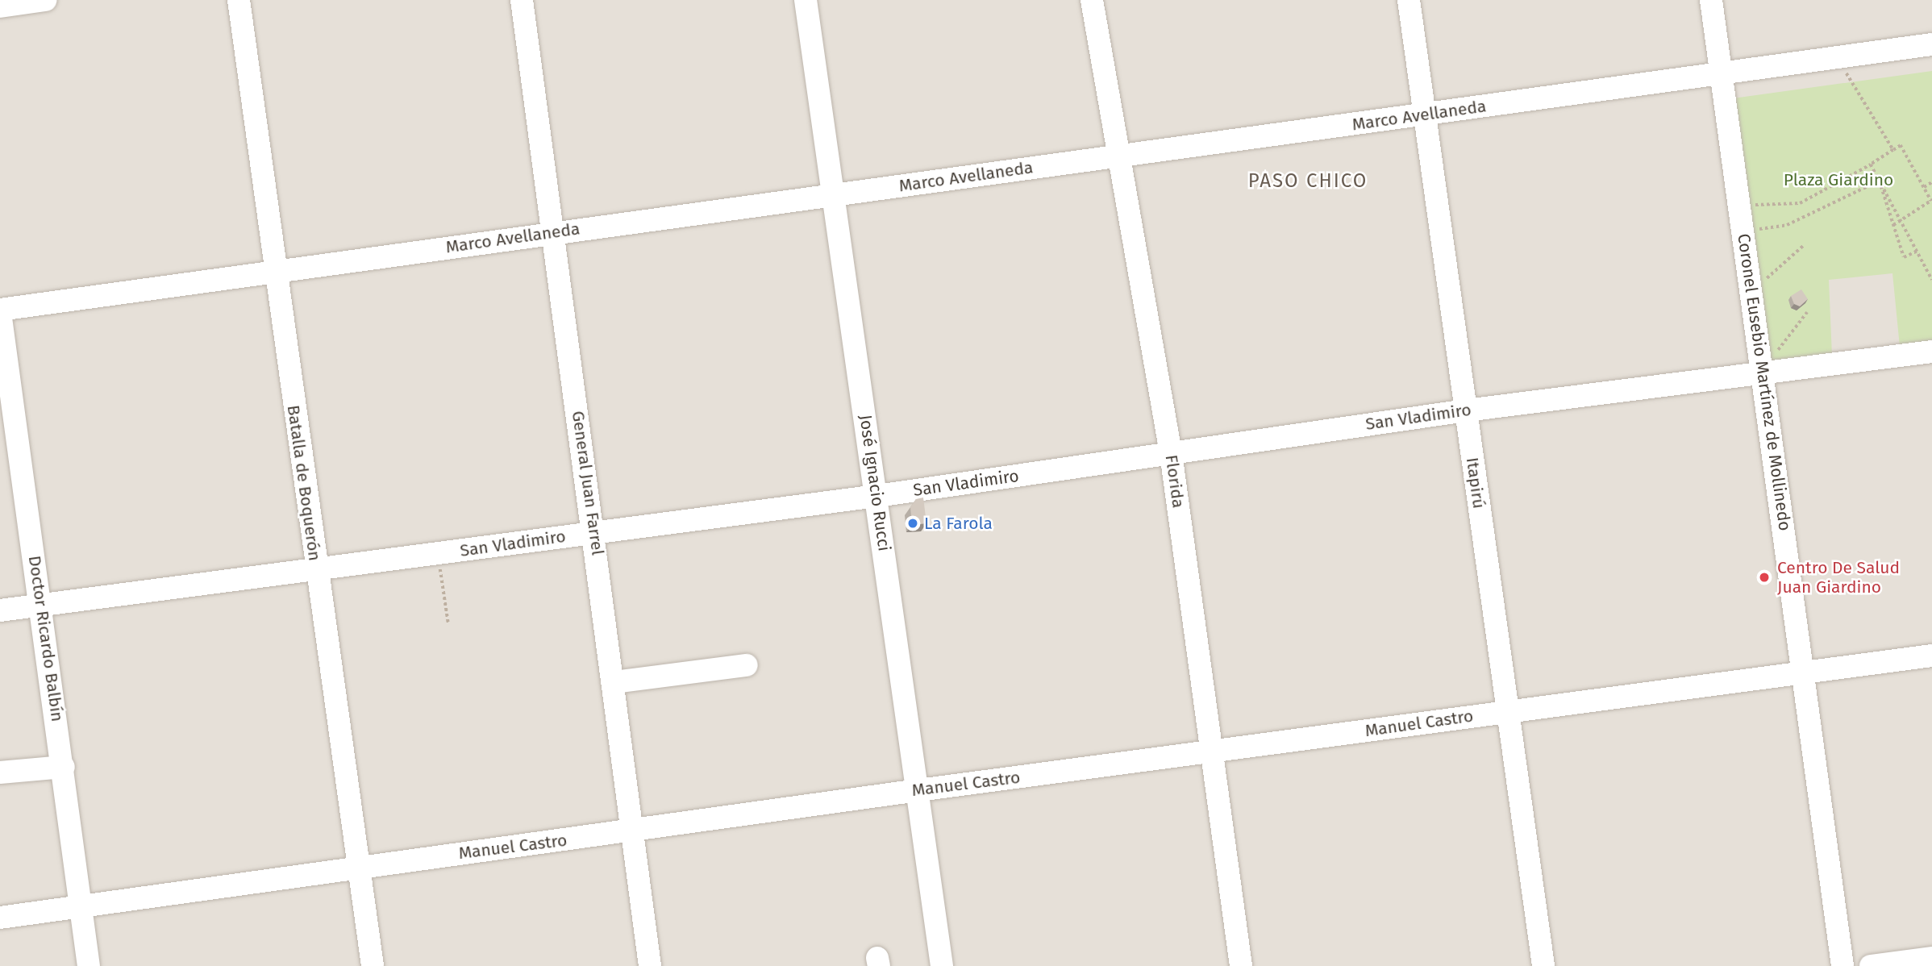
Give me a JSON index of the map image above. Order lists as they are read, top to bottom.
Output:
{
  "streets": {
    "street": [
      "Marco Avellaneda",
      "Coronel Eusebio Martínez de Mollinedo",
      "San Vladimiro",
      "Florida",
      "Batalla de Boquerón",
      "General Juan Farrel",
      "José Ignacio Rucci",
      "Itapirú",
      "Doctor Ricardo Balbín",
      "Manuel Castro"
    ]
  },
  "crossings": [
    ["Marco Avellaneda", "Coronel Eusebio Martínez de Mollinedo"],
    ["Marco Avellaneda", "Florida"],
    ["Marco Avellaneda", "Batalla de Boquerón"],
    ["Marco Avellaneda", "General Juan Farrel"],
    ["Marco Avellaneda", "José Ignacio Rucci"],
    ["Marco Avellaneda", "Itapirú"],
    ["Marco Avellaneda", "Doctor Ricardo Balbín"],
    ["Coronel Eusebio Martínez de Mollinedo", "San Vladimiro"],
    ["Coronel Eusebio Martínez de Mollinedo", "Manuel Castro"],
    ["San Vladimiro", "Florida"],
    ["San Vladimiro", "Batalla de Boquerón"],
    ["San Vladimiro", "General Juan Farrel"],
    ["San Vladimiro", "José Ignacio Rucci"],
    ["San Vladimiro", "Itapirú"],
    ["San Vladimiro", "Doctor Ricardo Balbín"],
    ["Florida", "Manuel Castro"],
    ["Batalla de Boquerón", "Manuel Castro"],
    ["General Juan Farrel", "Manuel Castro"],
    ["José Ignacio Rucci", "Manuel Castro"],
    ["Itapirú", "Manuel Castro"],
    ["Doctor Ricardo Balbín", "Manuel Castro"]
  ],
  "districts": ["PASO CHICO"],
  "parks": ["Plaza Giardino"],
  "places": ["La Farola", "Centro De Salud Juan Giardino"]
}
